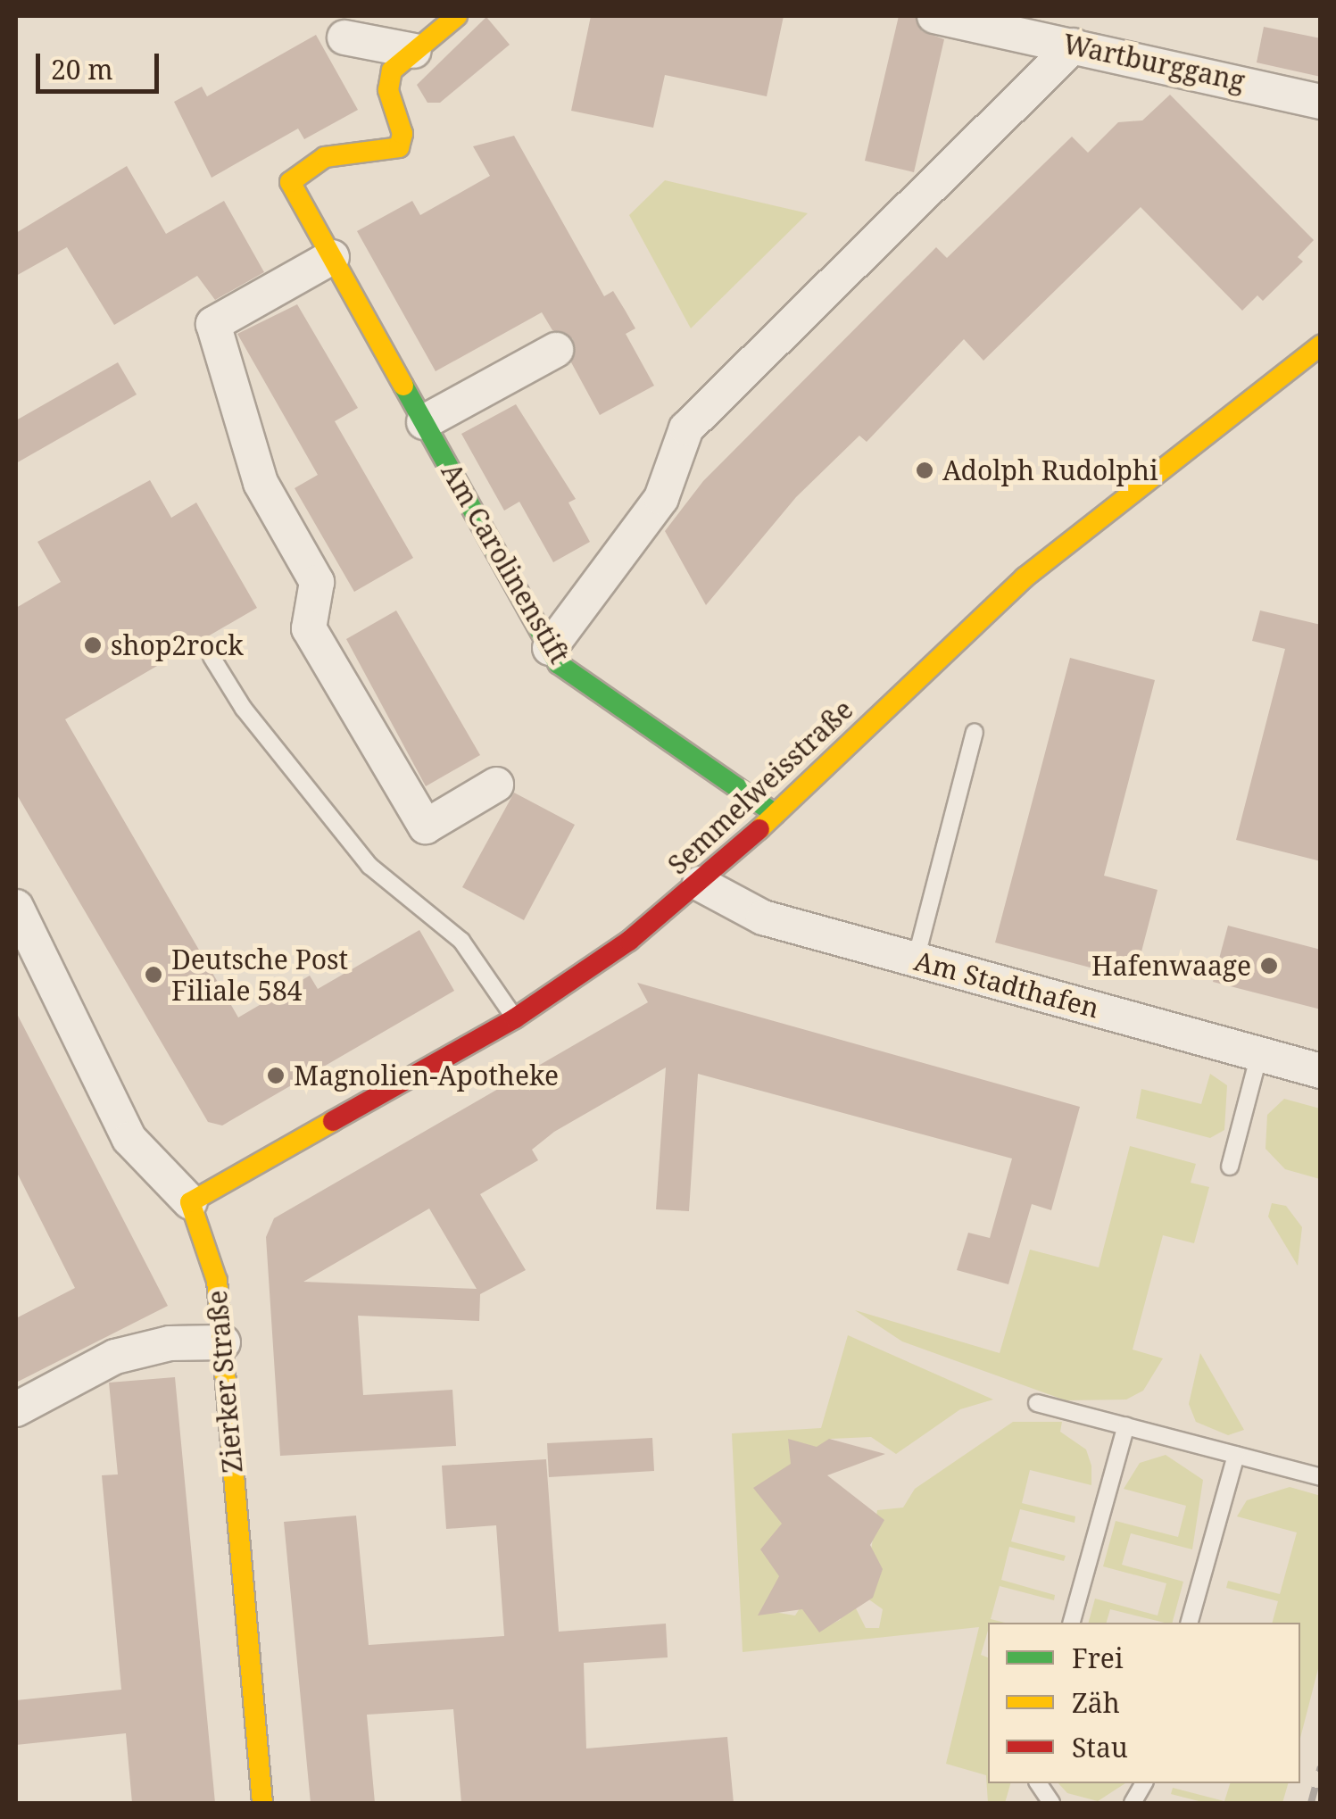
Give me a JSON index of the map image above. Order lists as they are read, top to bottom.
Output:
{
  "streets": {
    "main road": ["Am Carolinenstift", "Semmelweisstraße", "Zierker Straße"],
    "street": ["Wartburggang", "Am Stadthafen"]
  },
  "crossings": [
    ["Am Carolinenstift", "Semmelweisstraße"],
    ["Semmelweisstraße", "Am Stadthafen"],
    ["Semmelweisstraße", "Zierker Straße"]
  ],
  "places": [
    "Adolph Rudolphi",
    "shop2rock",
    "Hafenwaage",
    "Deutsche Post Filiale 584",
    "Magnolien-Apotheke"
  ],
  "legend": ["Frei", "Zäh", "Stau"],
  "scale_bar": "20 m"
}
